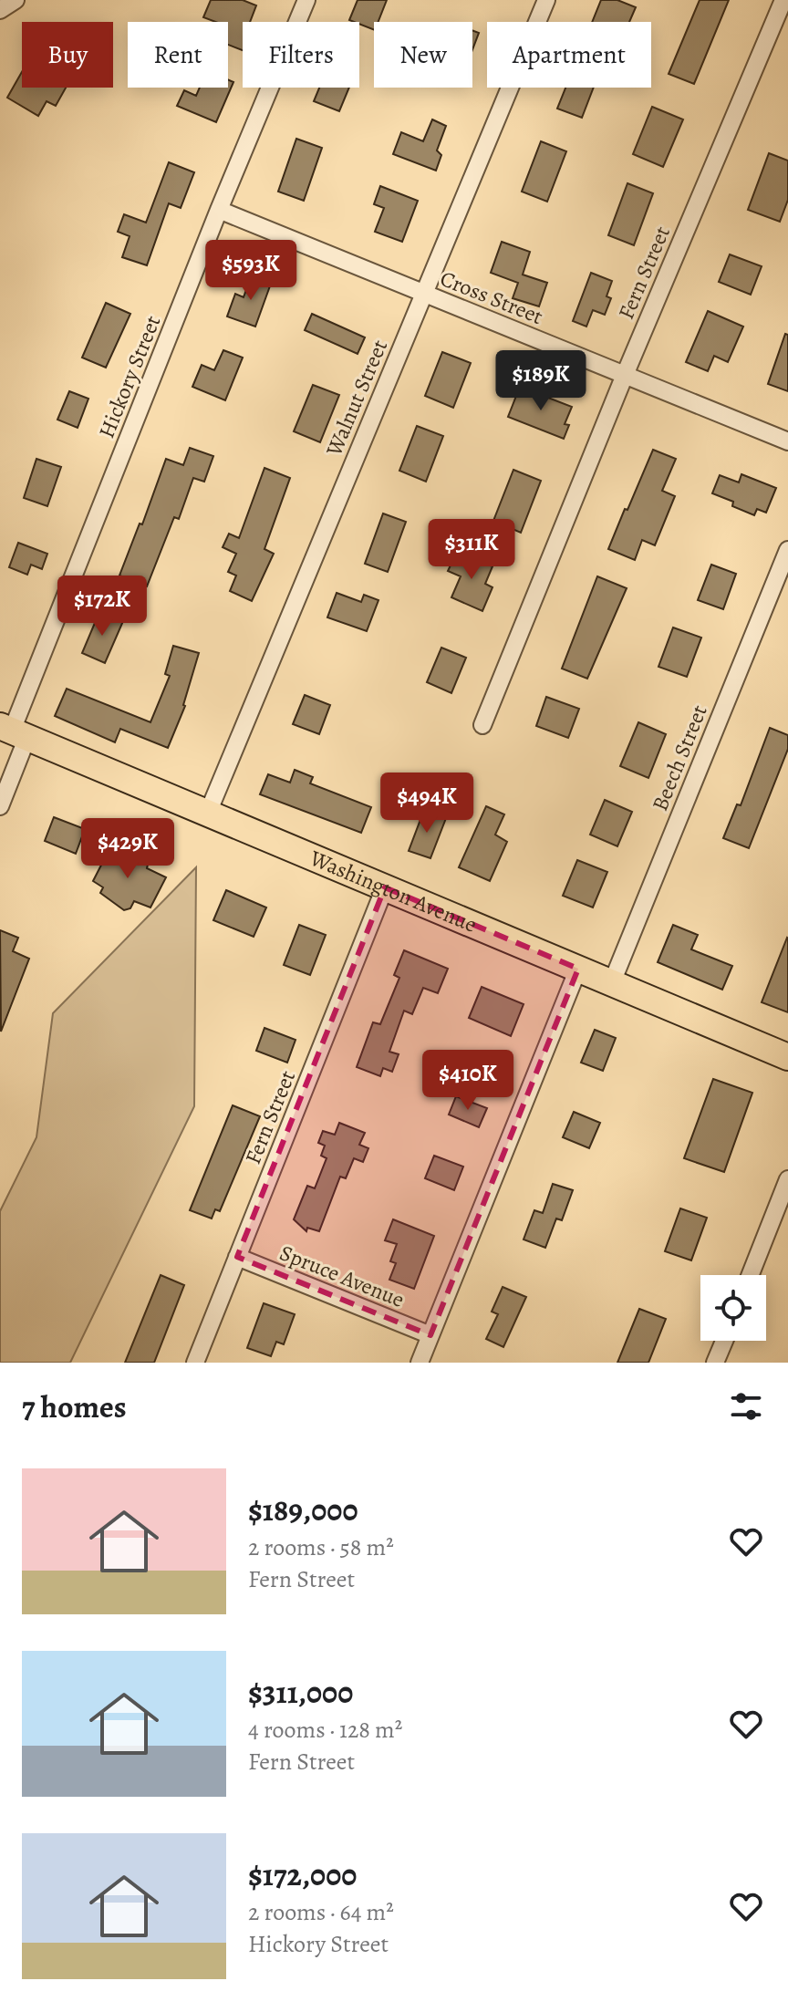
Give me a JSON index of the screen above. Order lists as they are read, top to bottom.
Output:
{
  "streets": {
    "main road": ["Washington Avenue"],
    "street": [
      "Fern Street",
      "Cross Street",
      "Hickory Street",
      "Walnut Street",
      "Beech Street",
      "Spruce Avenue"
    ]
  },
  "crossings": [
    ["Fern Street", "Cross Street"],
    ["Fern Street", "Washington Avenue"],
    ["Fern Street", "Spruce Avenue"],
    ["Cross Street", "Hickory Street"],
    ["Cross Street", "Walnut Street"],
    ["Hickory Street", "Washington Avenue"],
    ["Walnut Street", "Washington Avenue"],
    ["Beech Street", "Washington Avenue"]
  ],
  "page": {
    "chip": [
      "Buy",
      "Rent",
      "Filters",
      "New",
      "Apartment"
    ],
    "price": [
      "$593K",
      "$189K",
      "$311K",
      "$172K",
      "$494K",
      "$429K",
      "$410K"
    ],
    "heading": "7 homes",
    "list": [
      {
        "name": "$189,000",
        "note": "2 rooms · 58 m² · Fern Street"
      },
      {
        "name": "$311,000",
        "note": "4 rooms · 128 m² · Fern Street"
      },
      {
        "name": "$172,000",
        "note": "2 rooms · 64 m² · Hickory Street"
      }
    ]
  }
}
